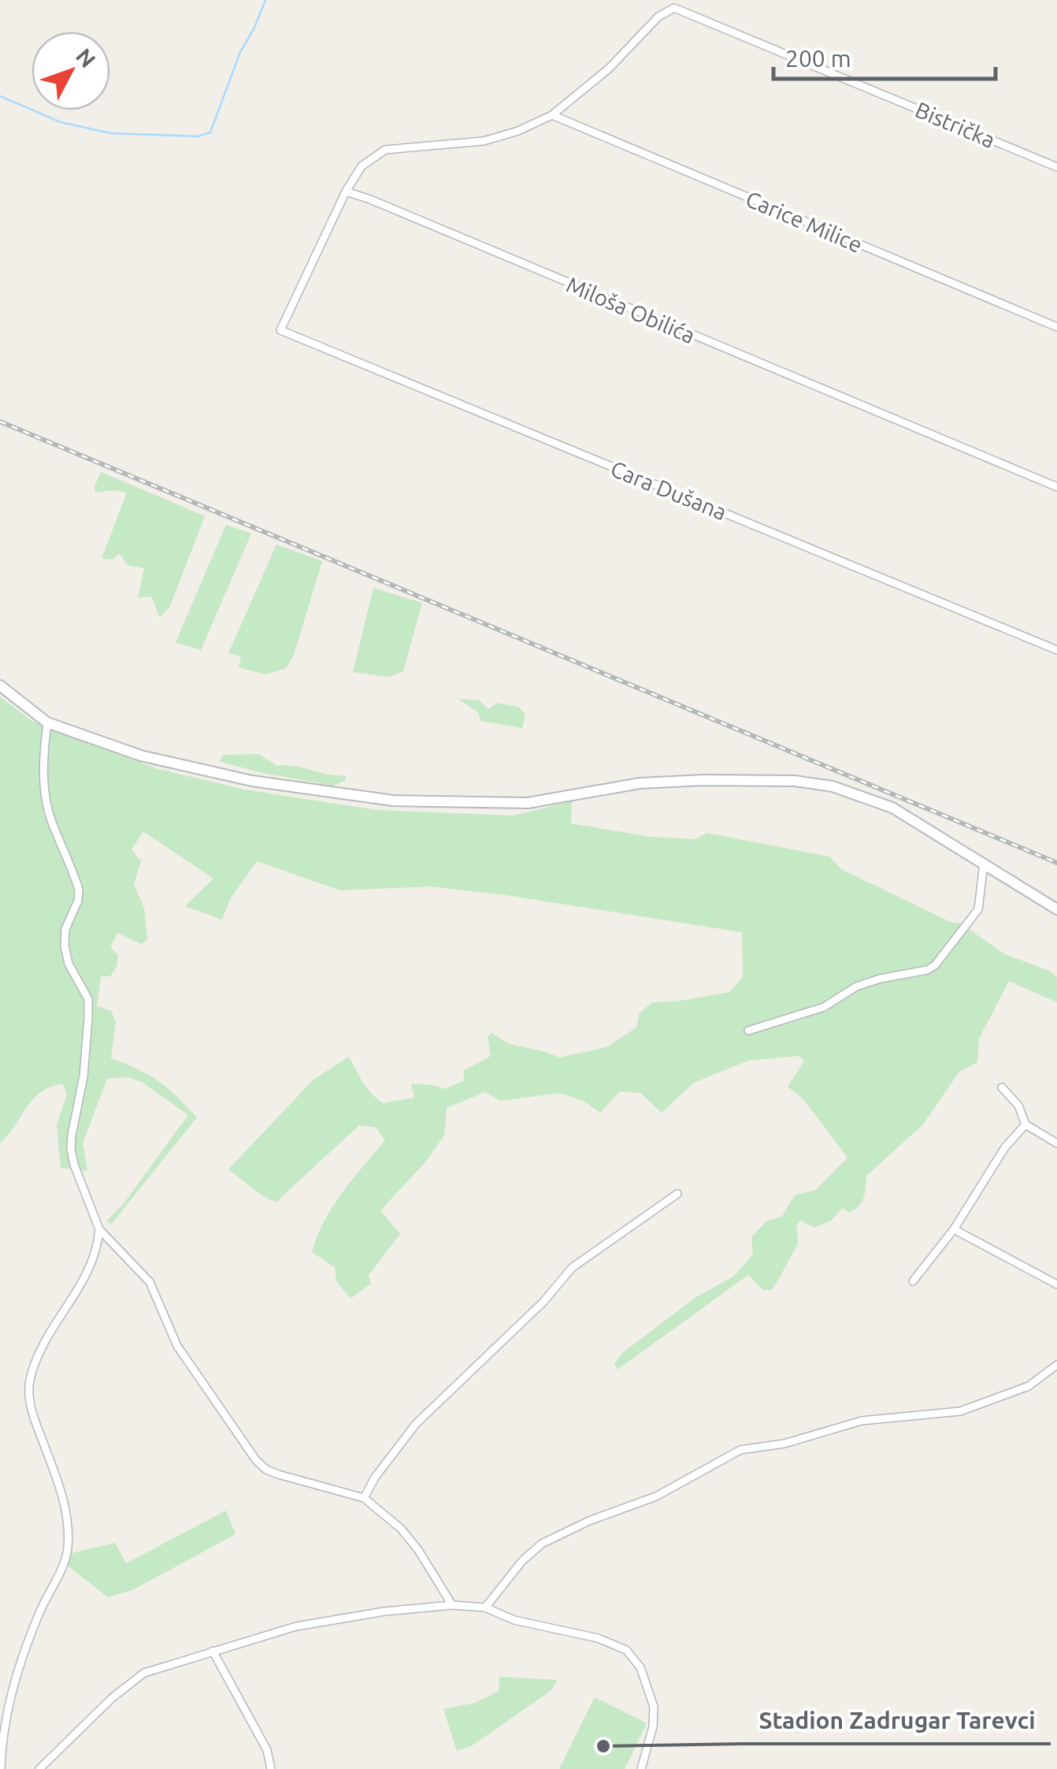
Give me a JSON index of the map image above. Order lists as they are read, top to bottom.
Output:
{
  "streets": {
    "street": [
      "Bistrička",
      "Carice Milice",
      "Miloša Obilića",
      "Cara Dušana"
    ]
  },
  "crossings": [
    ["Bistrička", "Carice Milice"],
    ["Miloša Obilića", "Cara Dušana"]
  ],
  "places": ["Stadion Zadrugar Tarevci"],
  "scale_bar": "200 m",
  "north": "top right"
}
